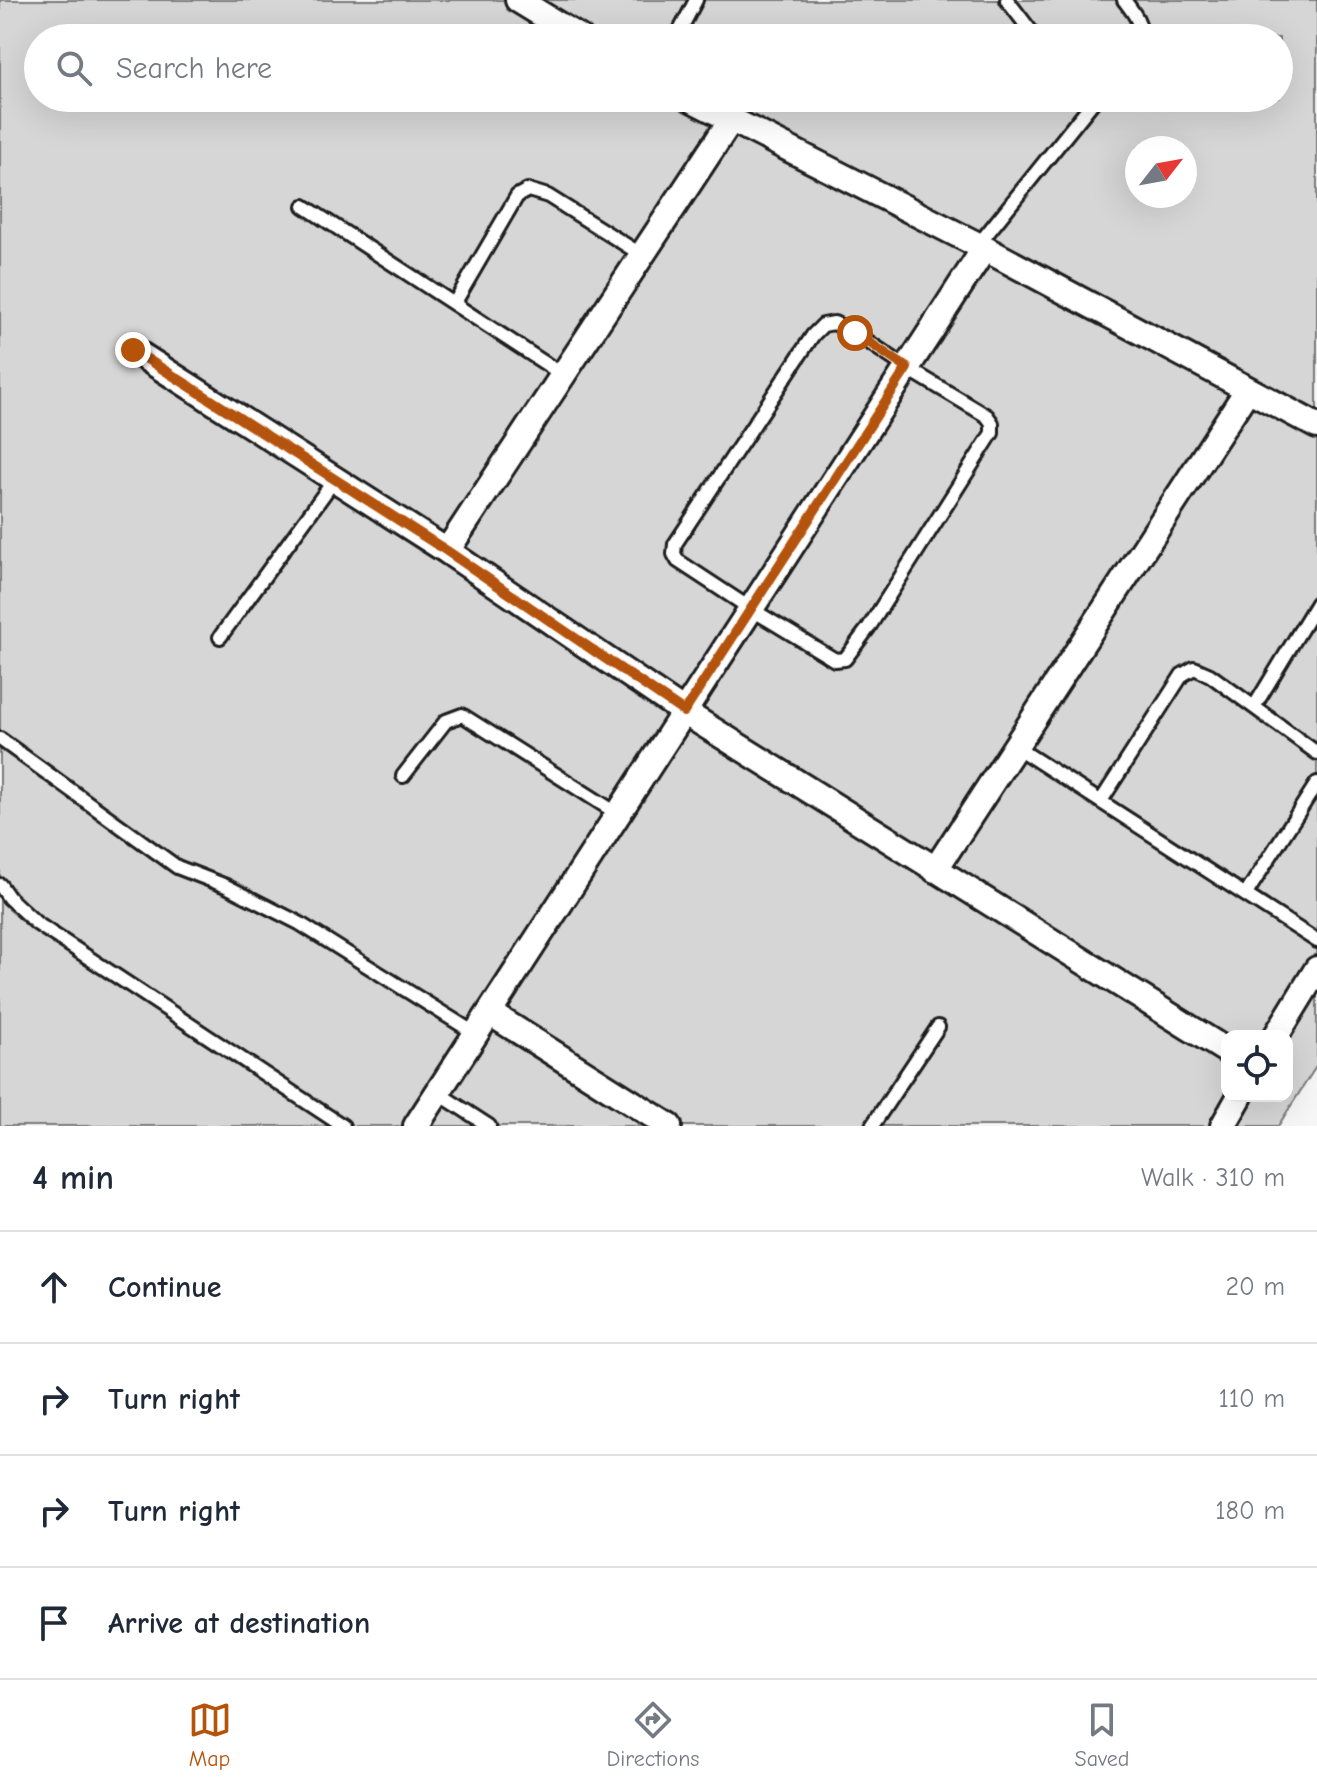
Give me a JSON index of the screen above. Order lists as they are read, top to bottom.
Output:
{
  "north": "top right",
  "page": {
    "search": "Search here",
    "heading": ["4 min", "Walk · 310 m"],
    "list": [
      ["Continue", "20 m"],
      ["Turn right", "110 m"],
      ["Turn right", "180 m"],
      "Arrive at destination"
    ],
    "nav": ["Map", "Directions", "Saved"]
  }
}
